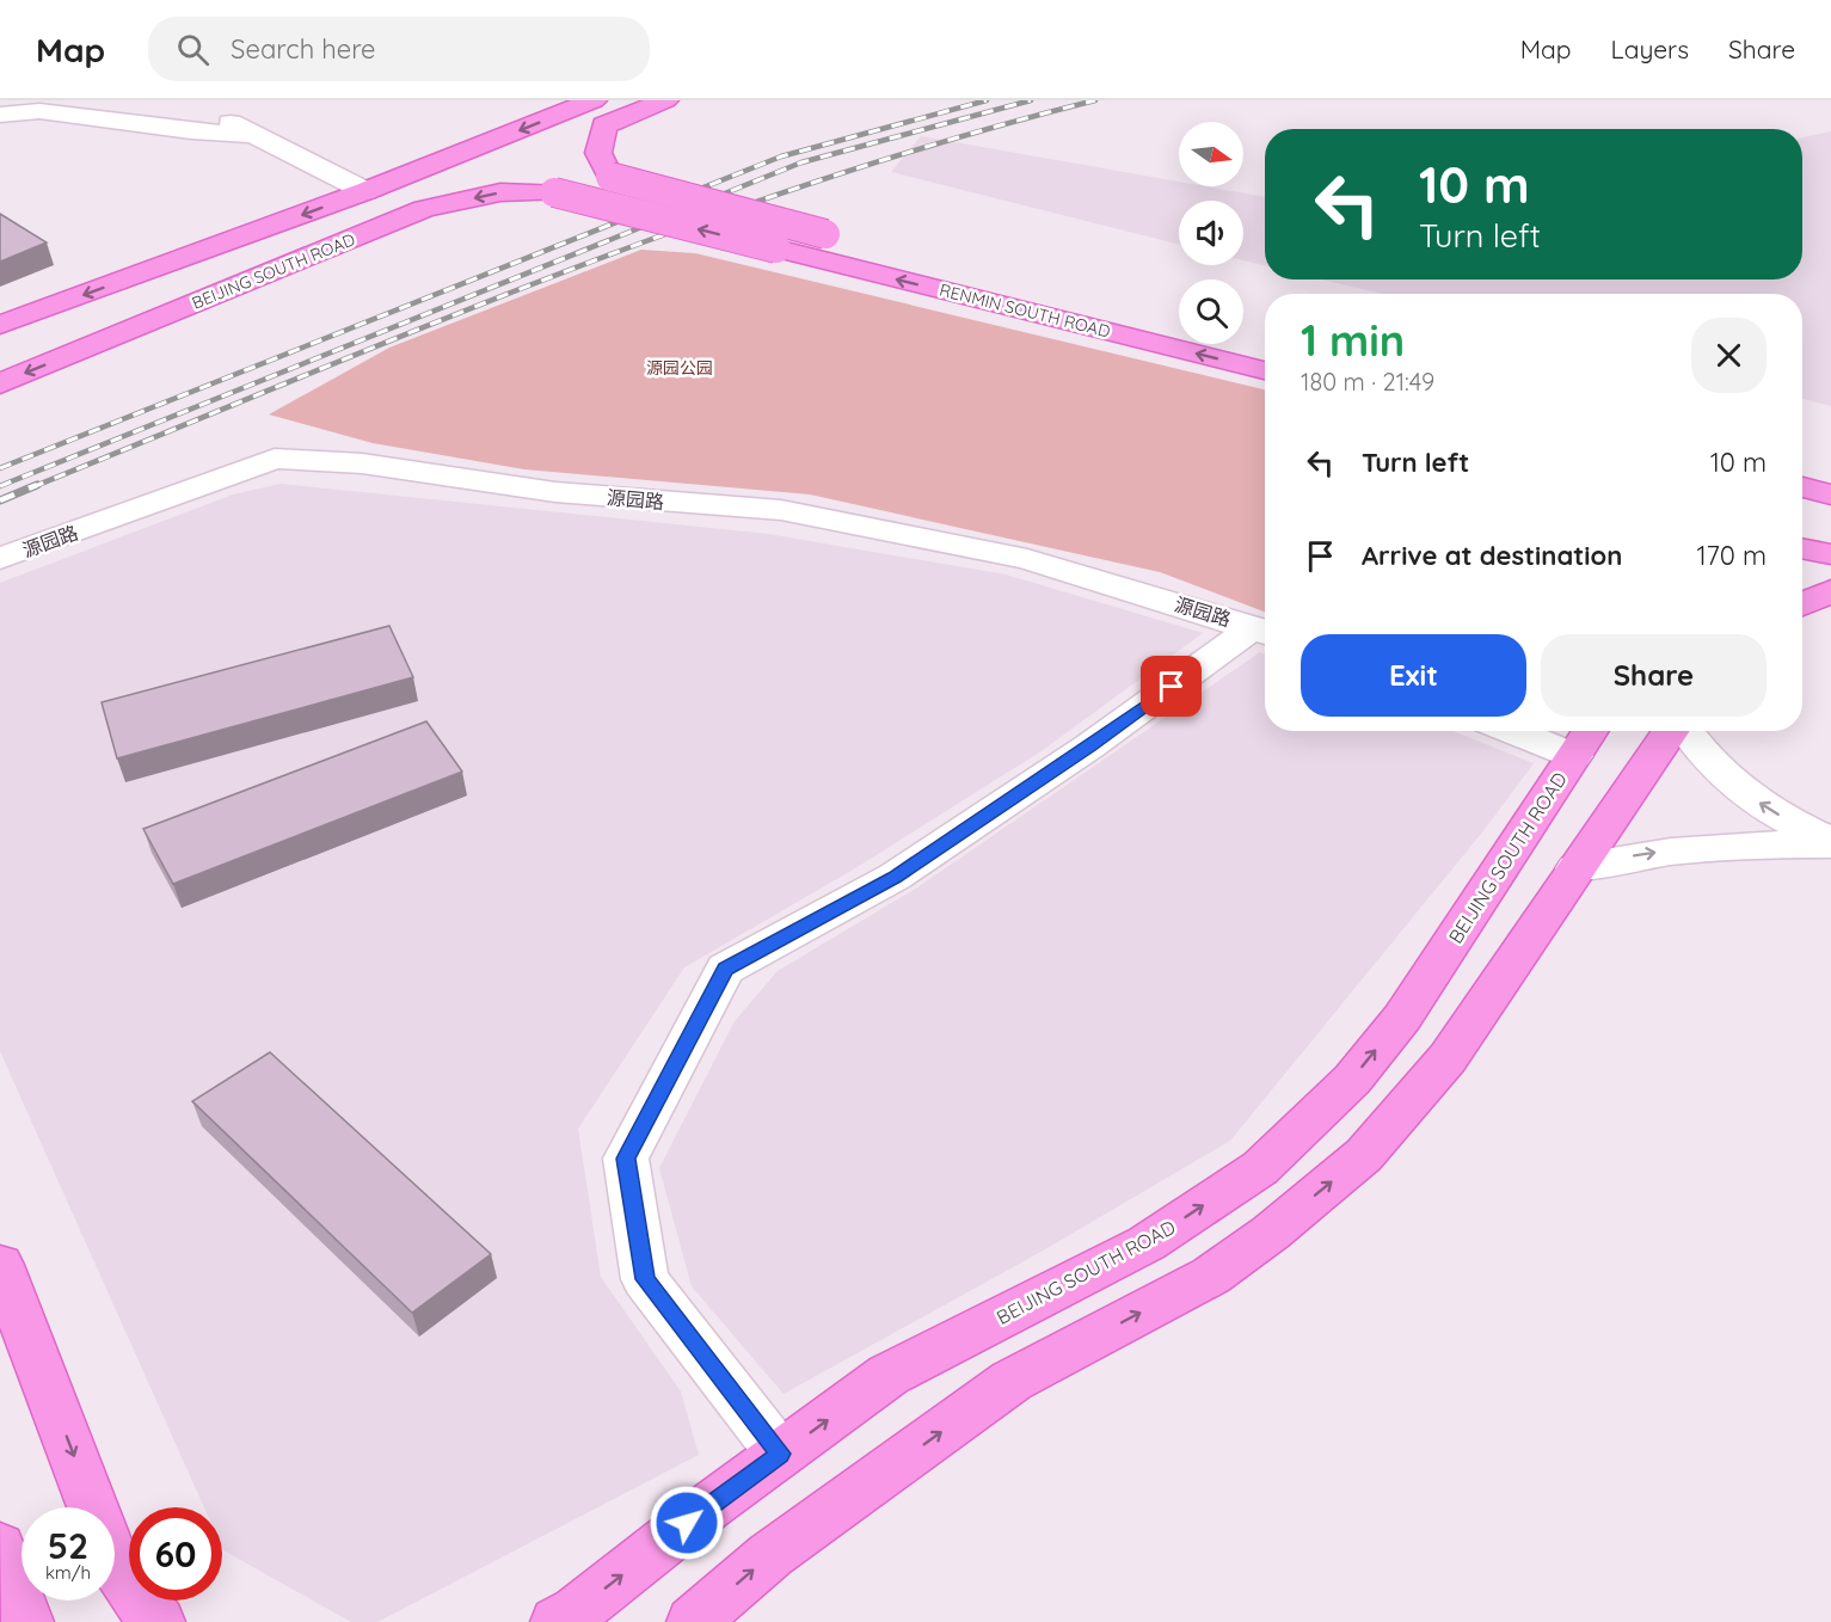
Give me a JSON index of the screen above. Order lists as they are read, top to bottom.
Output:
{
  "streets": {
    "main road": ["BEIJING SOUTH ROAD", "RENMIN SOUTH ROAD"],
    "street": ["源园路"]
  },
  "crossings": [
    ["BEIJING SOUTH ROAD", "RENMIN SOUTH ROAD"]
  ],
  "one_way": ["RENMIN SOUTH ROAD"],
  "parks": ["源园公园"],
  "north": "right",
  "page": {
    "header": "Map",
    "search": "Search here",
    "nav": ["Map", "Layers", "Share"],
    "turn": ["10 m", "Turn left"],
    "heading": ["1 min", "180 m · 21:49"],
    "list": [
      {
        "name": "Turn left",
        "value": "10 m"
      },
      {
        "name": "Arrive at destination",
        "value": "170 m"
      }
    ],
    "buttons": ["Exit", "Share"],
    "speed": "52 km/h",
    "limit": "60"
  }
}
